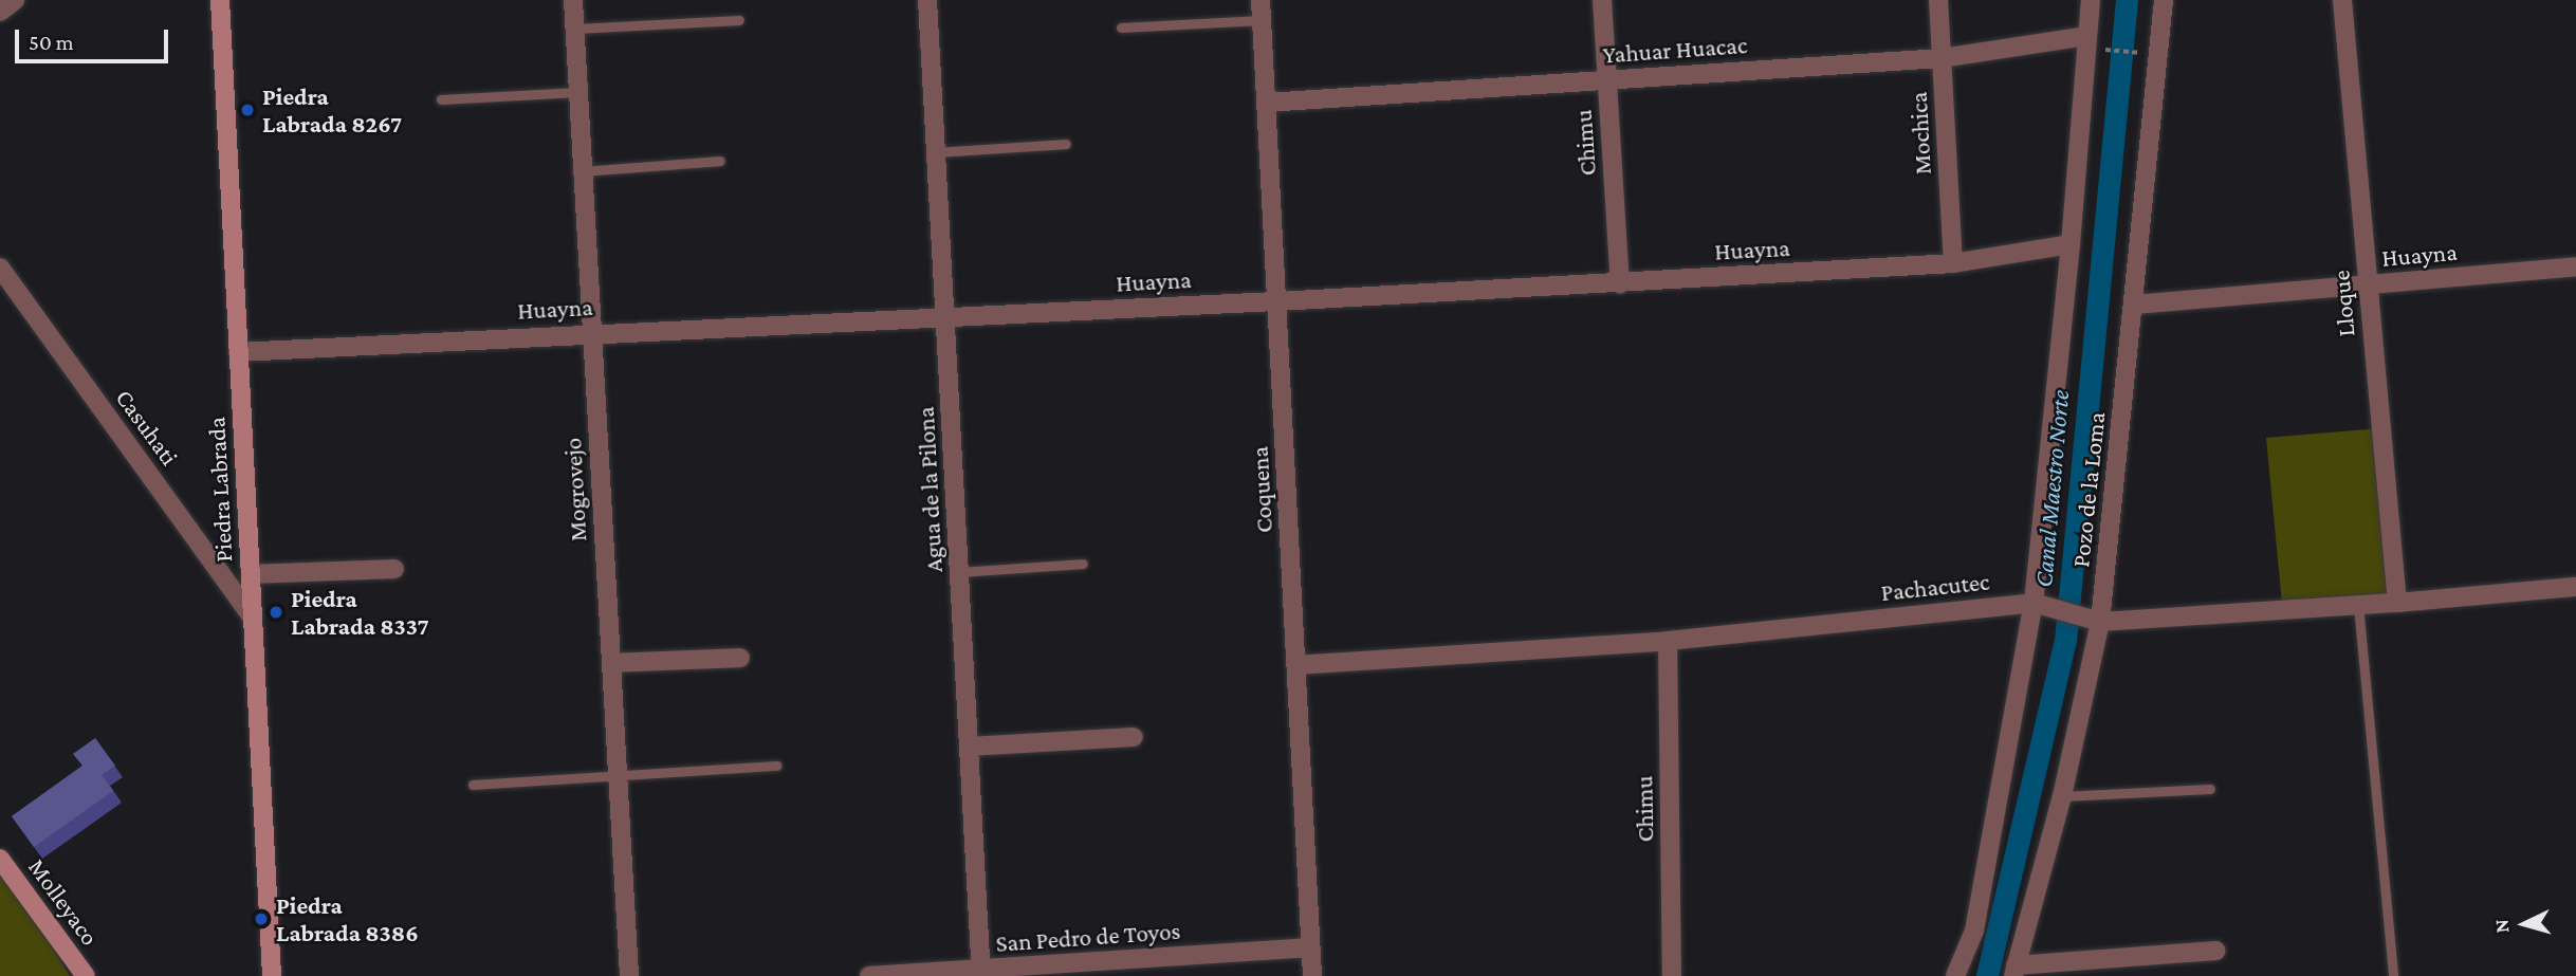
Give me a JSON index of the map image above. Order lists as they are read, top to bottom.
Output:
{
  "streets": {
    "main road": ["Piedra Labrada", "Molleyaco"],
    "street": [
      "Yahuar Huacac",
      "Mochica",
      "Chimu",
      "Huayna",
      "Lloque",
      "Casuhati",
      "Mogrovejo",
      "Agua de la Pilona",
      "Coquena",
      "Pozo de la Loma",
      "Pachacutec",
      "San Pedro de Toyos"
    ]
  },
  "crossings": [
    ["Yahuar Huacac", "Mochica"],
    ["Yahuar Huacac", "Chimu"],
    ["Yahuar Huacac", "Coquena"],
    ["Yahuar Huacac", "Pozo de la Loma"],
    ["Mochica", "Huayna"],
    ["Chimu", "Huayna"],
    ["Chimu", "Pachacutec"],
    ["Huayna", "Lloque"],
    ["Huayna", "Piedra Labrada"],
    ["Huayna", "Mogrovejo"],
    ["Huayna", "Agua de la Pilona"],
    ["Huayna", "Coquena"],
    ["Huayna", "Pozo de la Loma"],
    ["Lloque", "Pachacutec"],
    ["Casuhati", "Piedra Labrada"],
    ["Agua de la Pilona", "San Pedro de Toyos"],
    ["Coquena", "Pachacutec"],
    ["Coquena", "San Pedro de Toyos"],
    ["Pozo de la Loma", "Pachacutec"]
  ],
  "water": ["Canal Maestro Norte"],
  "places": ["Piedra Labrada 8267", "Piedra Labrada 8337", "Piedra Labrada 8386"],
  "scale_bar": "50 m",
  "north": "left"
}
